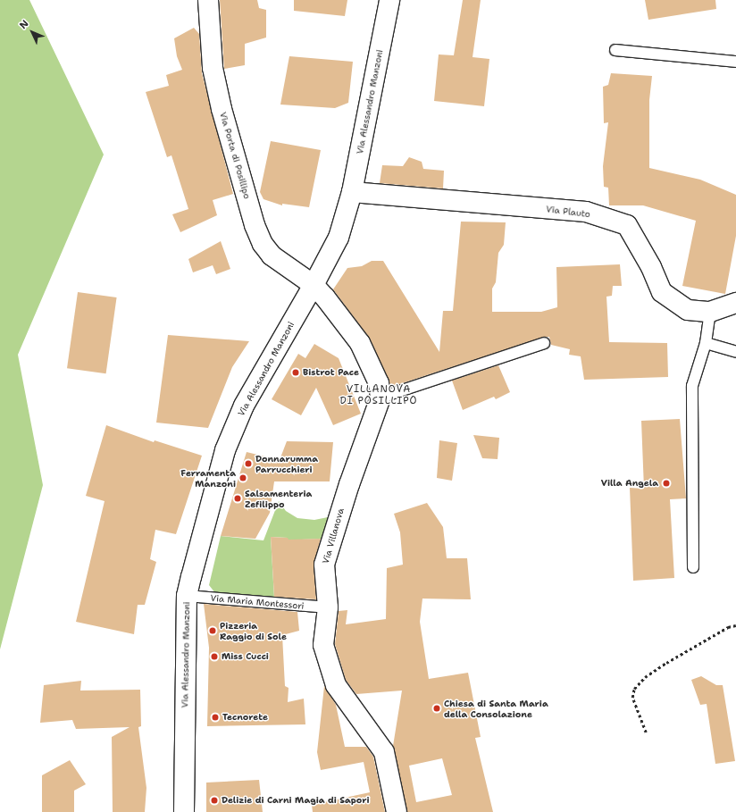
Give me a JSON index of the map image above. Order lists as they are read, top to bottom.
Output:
{
  "streets": {
    "street": [
      "Via Alessandro Manzoni",
      "Via Porta di Posillipo",
      "Via Plauto",
      "Via Villanova"
    ],
    "lane": ["Via Maria Montessori"]
  },
  "crossings": [
    ["Via Alessandro Manzoni", "Via Porta di Posillipo"],
    ["Via Alessandro Manzoni", "Via Plauto"],
    ["Via Alessandro Manzoni", "Via Villanova"],
    ["Via Alessandro Manzoni", "Via Maria Montessori"],
    ["Via Porta di Posillipo", "Via Villanova"],
    ["Via Villanova", "Via Maria Montessori"]
  ],
  "districts": ["VILLANOVA DI POSILLIPO"],
  "places": [
    "Bistrot Pace",
    "Donnarumma Parrucchieri",
    "Ferramenta Manzoni",
    "Villa Angela",
    "Salsamenteria Zefilippo",
    "Pizzeria Raggio di Sole",
    "Miss Cucci",
    "Chiesa di Santa Maria della Consolazione",
    "Tecnorete",
    "Delizie di Carni Magia di Sapori"
  ],
  "north": "top left"
}
